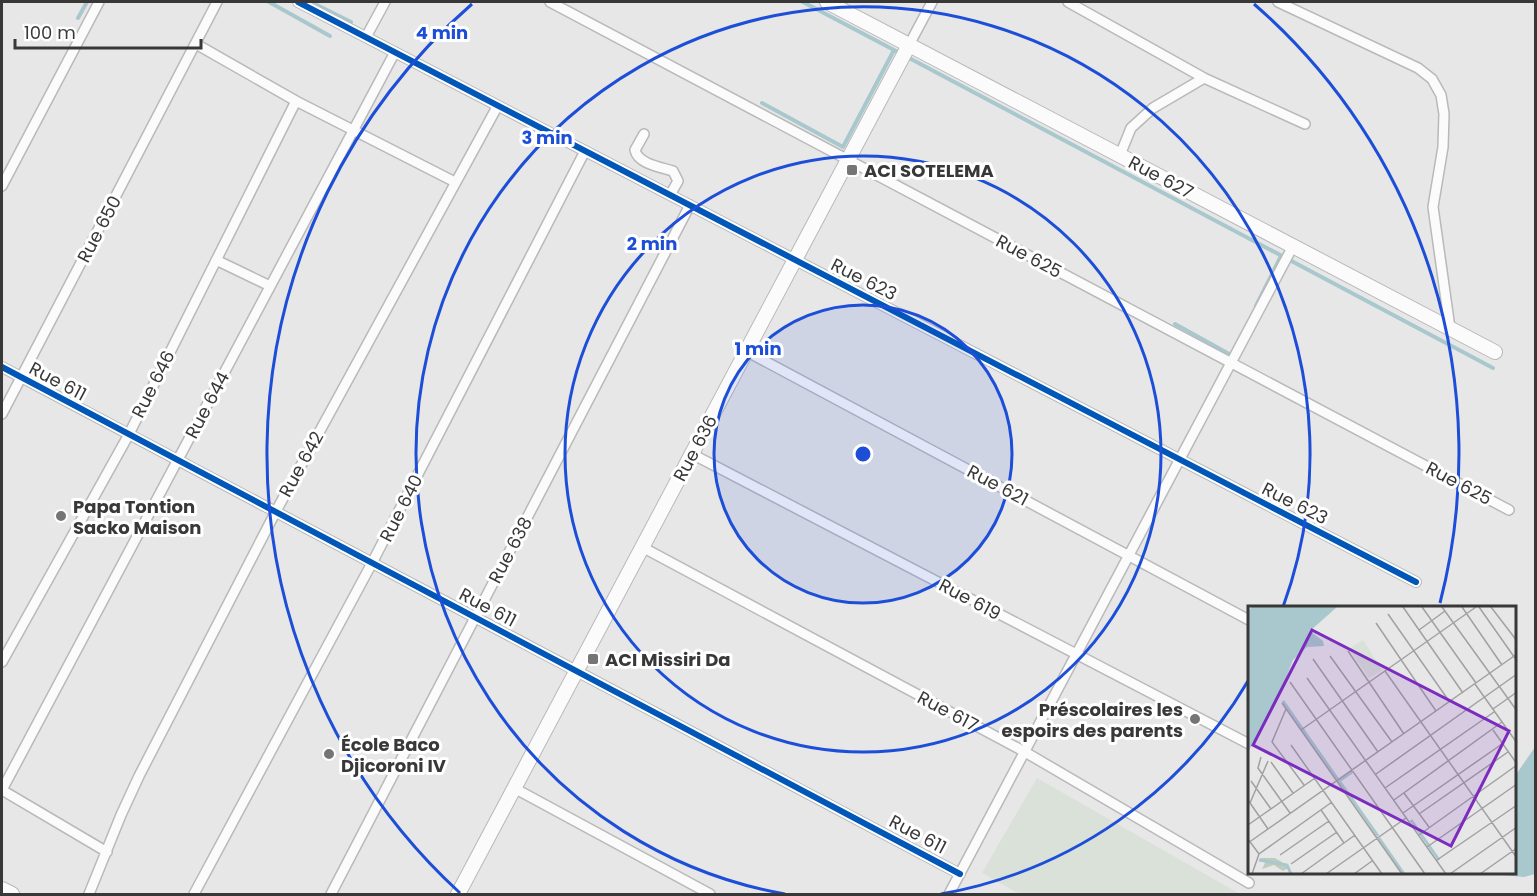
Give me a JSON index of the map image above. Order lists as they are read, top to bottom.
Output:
{
  "streets": {
    "street": [
      "Rue 627",
      "Rue 650",
      "Rue 625",
      "Rue 623",
      "Rue 611",
      "Rue 646",
      "Rue 644",
      "Rue 636",
      "Rue 642",
      "Rue 621",
      "Rue 640",
      "Rue 638",
      "Rue 619",
      "Rue 617"
    ]
  },
  "crossings": [
    ["Rue 627", "Rue 636"],
    ["Rue 650", "Rue 611"],
    ["Rue 625", "Rue 636"],
    ["Rue 623", "Rue 644"],
    ["Rue 623", "Rue 636"],
    ["Rue 623", "Rue 642"],
    ["Rue 623", "Rue 640"],
    ["Rue 623", "Rue 638"],
    ["Rue 611", "Rue 646"],
    ["Rue 611", "Rue 644"],
    ["Rue 611", "Rue 636"],
    ["Rue 611", "Rue 642"],
    ["Rue 611", "Rue 640"],
    ["Rue 611", "Rue 638"],
    ["Rue 636", "Rue 621"],
    ["Rue 636", "Rue 619"],
    ["Rue 636", "Rue 617"]
  ],
  "places": {
    "transit": ["ACI SOTELEMA", "ACI Missiri Da"],
    "other": ["Papa Tontion Sacko Maison", "Préscolaires les espoirs des parents", "École Baco Djicoroni IV"]
  },
  "scale_bar": "100 m",
  "rings": [
    "4 min",
    "3 min",
    "2 min",
    "1 min"
  ]
}
